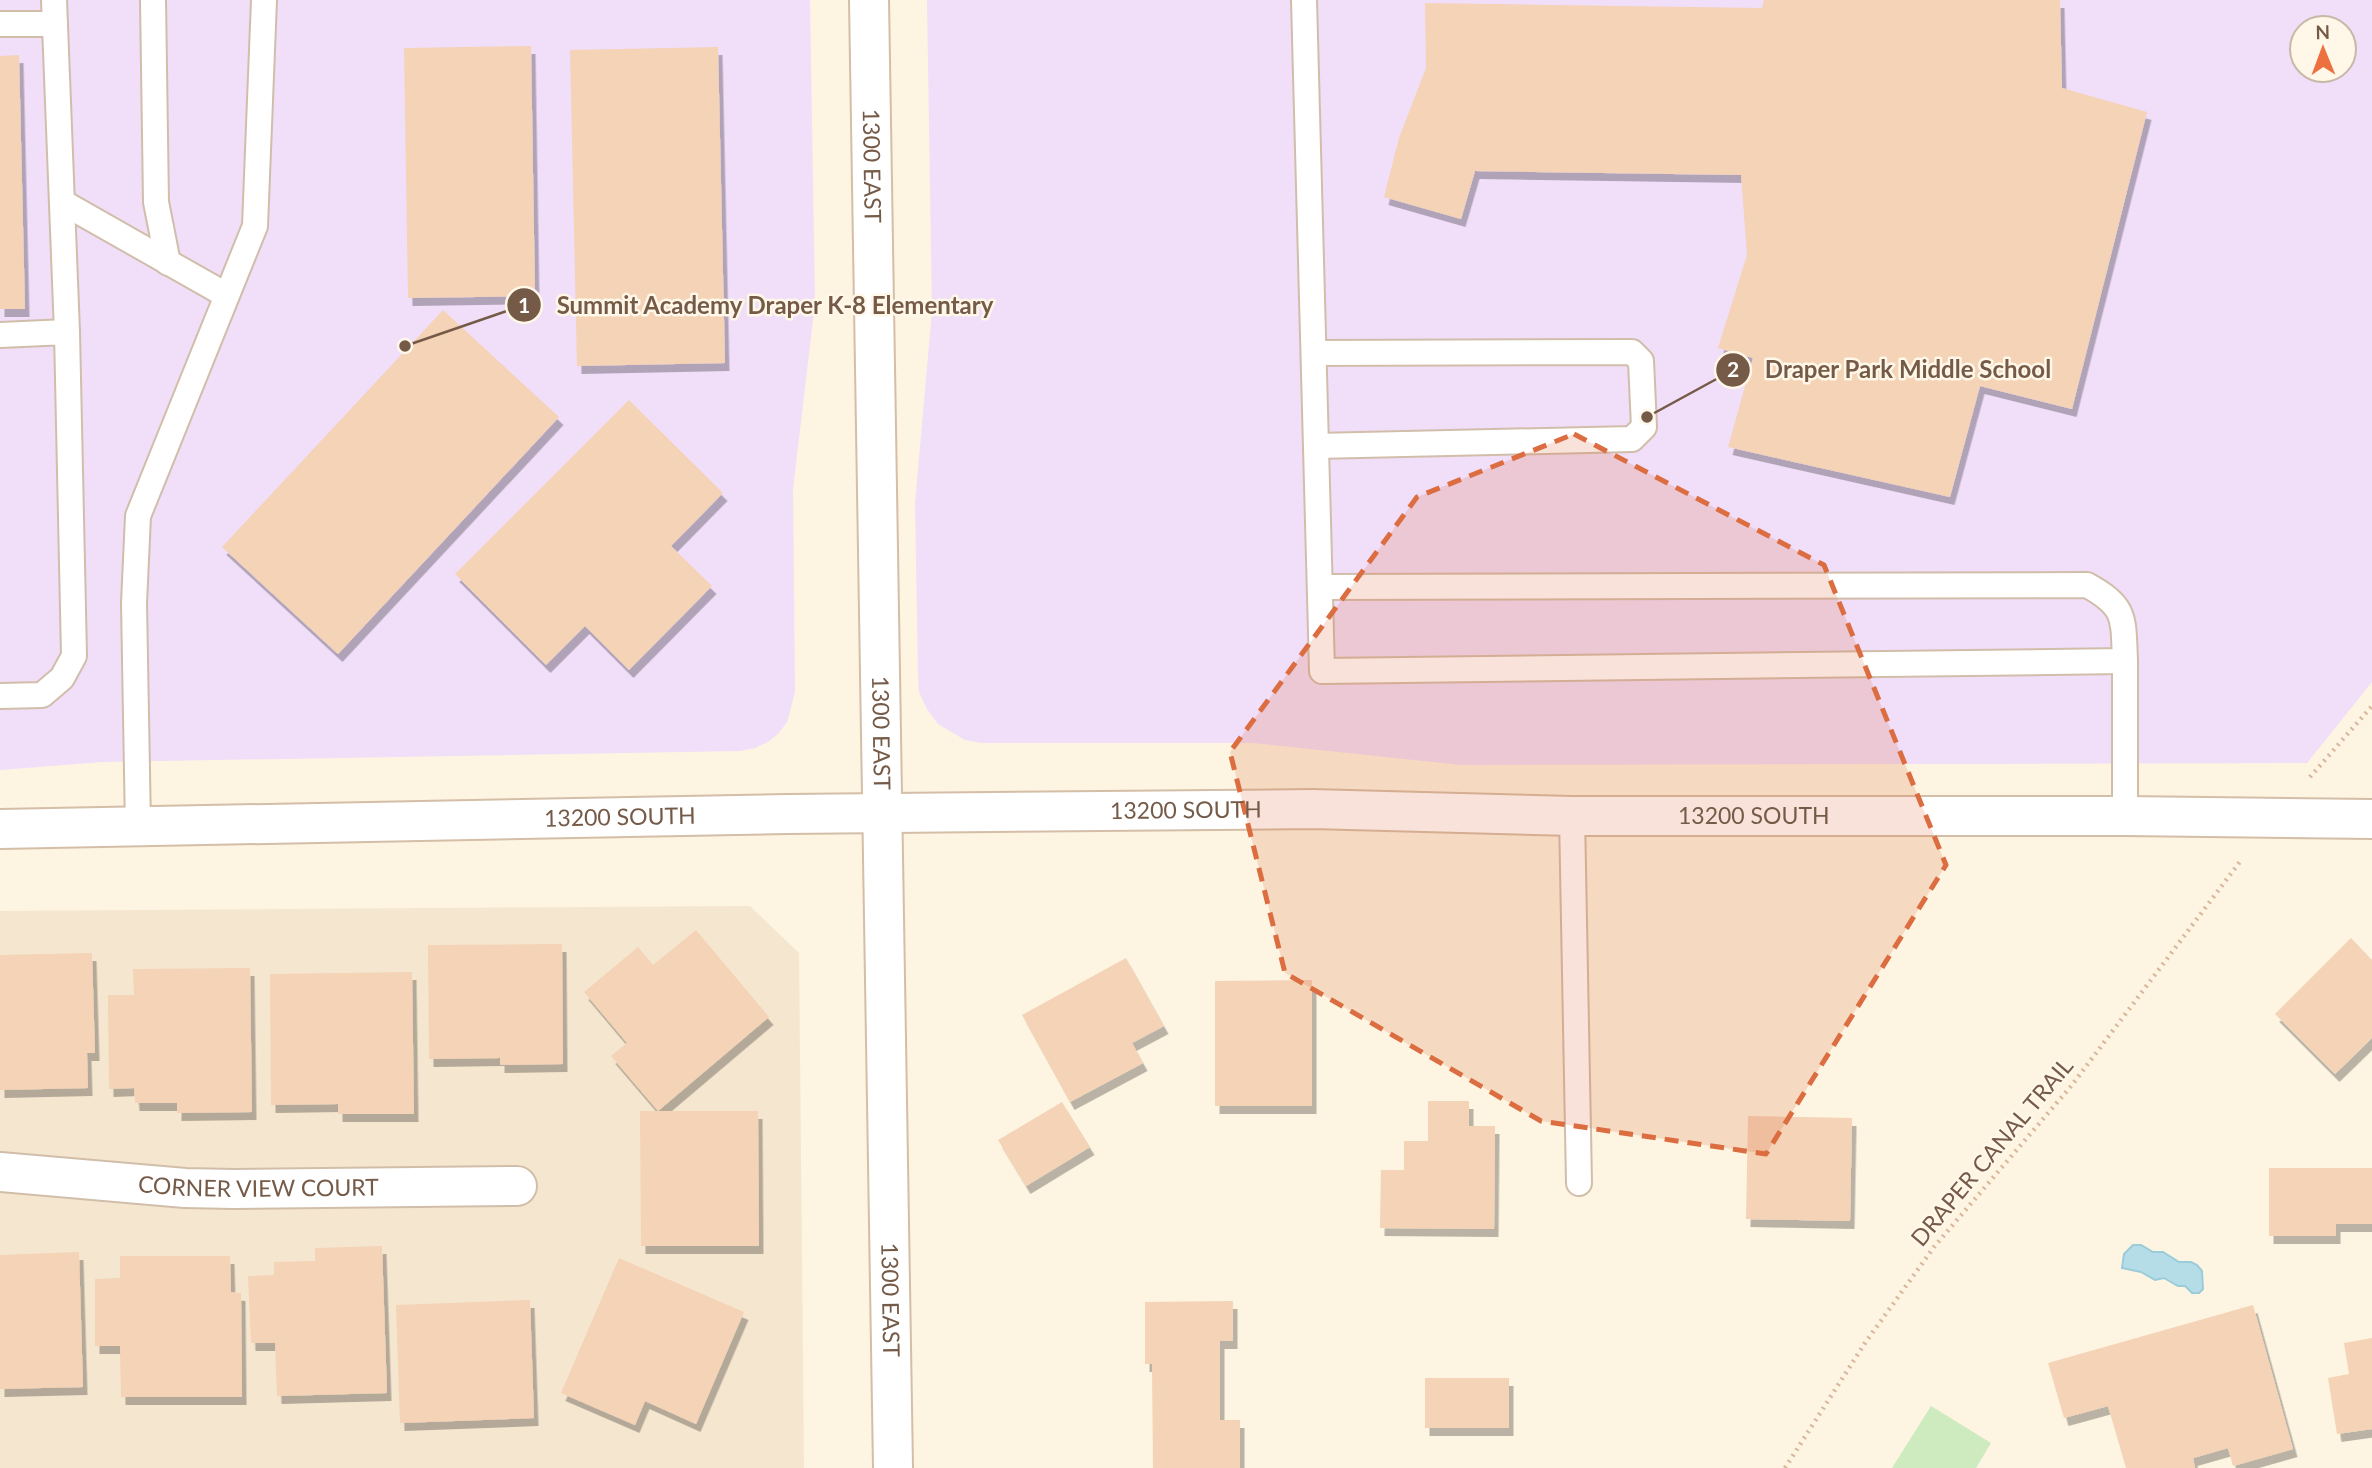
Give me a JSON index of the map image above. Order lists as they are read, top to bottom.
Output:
{
  "streets": {
    "street": ["1300 EAST", "13200 SOUTH", "CORNER VIEW COURT"],
    "path": ["DRAPER CANAL TRAIL"]
  },
  "crossings": [
    ["1300 EAST", "13200 SOUTH"]
  ],
  "places": ["Summit Academy Draper K-8 Elementary", "Draper Park Middle School"],
  "north": "top"
}
